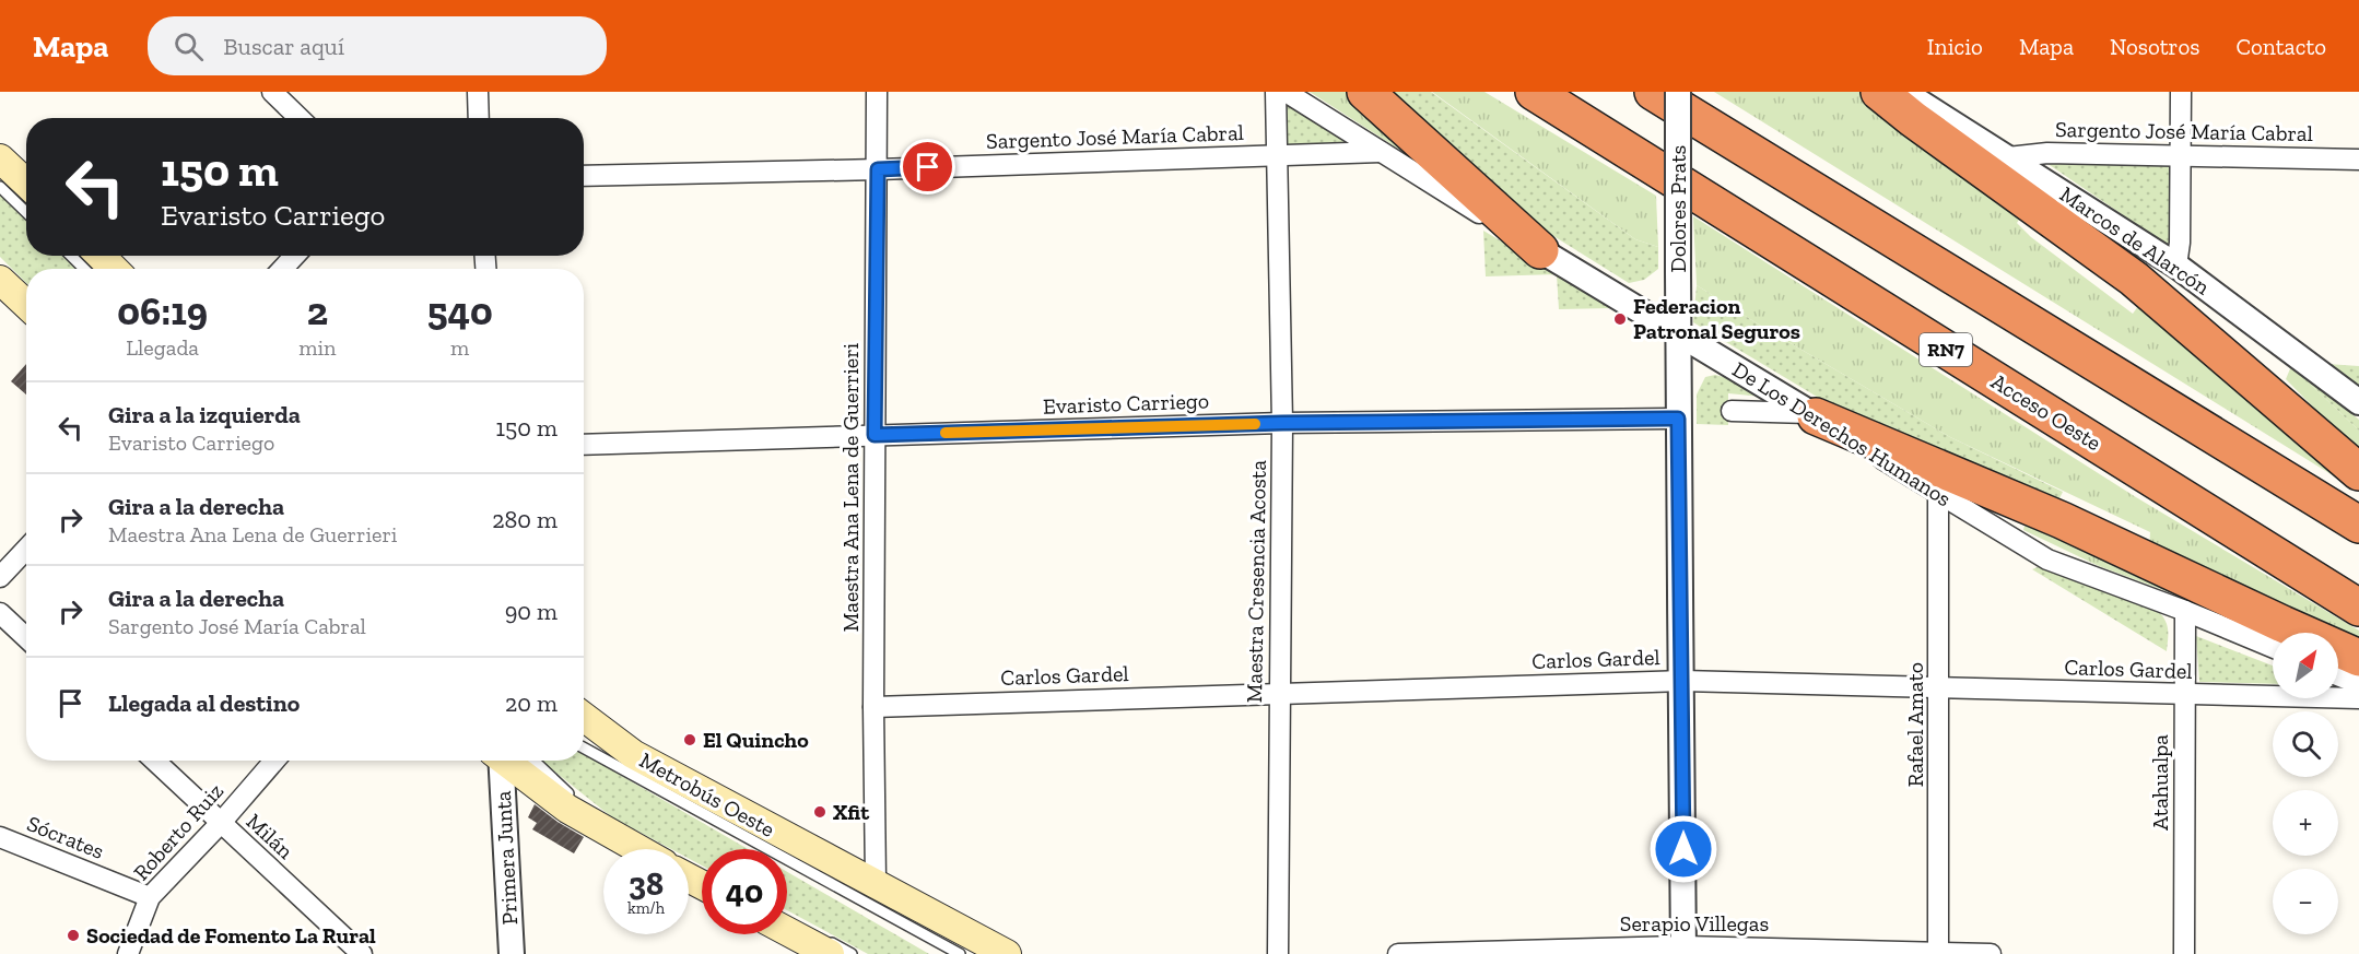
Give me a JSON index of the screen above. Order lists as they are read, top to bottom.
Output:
{
  "streets": {
    "highway": ["RN7", "Acceso Oeste"],
    "street": [
      "Sargento José María Cabral",
      "Dolores Prats",
      "Marcos de Alarcón",
      "Evaristo Carriego",
      "De Los Derechos Humanos",
      "Maestra Ana Lena de Guerrieri",
      "Maestra Cresencia Acosta",
      "Carlos Gardel",
      "Rafael Amato",
      "Atahualpa",
      "Roberto Ruiz",
      "Milán",
      "Sócrates",
      "Primera Junta",
      "Serapio Villegas"
    ],
    "lane": ["Metrobús Oeste"]
  },
  "crossings": [
    ["Sargento José María Cabral", "Marcos de Alarcón"],
    ["Sargento José María Cabral", "De Los Derechos Humanos"],
    ["Sargento José María Cabral", "Maestra Ana Lena de Guerrieri"],
    ["Sargento José María Cabral", "Maestra Cresencia Acosta"],
    ["Dolores Prats", "Evaristo Carriego"],
    ["Dolores Prats", "De Los Derechos Humanos"],
    ["Dolores Prats", "Carlos Gardel"],
    ["Dolores Prats", "Serapio Villegas"],
    ["Evaristo Carriego", "Maestra Ana Lena de Guerrieri"],
    ["Evaristo Carriego", "Maestra Cresencia Acosta"],
    ["De Los Derechos Humanos", "Rafael Amato"],
    ["De Los Derechos Humanos", "Atahualpa"],
    ["Maestra Ana Lena de Guerrieri", "Carlos Gardel"],
    ["Maestra Cresencia Acosta", "Carlos Gardel"],
    ["Carlos Gardel", "Rafael Amato"],
    ["Carlos Gardel", "Atahualpa"],
    ["Rafael Amato", "Serapio Villegas"],
    ["Roberto Ruiz", "Milán"],
    ["Roberto Ruiz", "Sócrates"]
  ],
  "places": [
    "Federacion Patronal Seguros",
    "El Quincho",
    "Xfit",
    "Sociedad de Fomento La Rural"
  ],
  "north": "top right",
  "page": {
    "header": "Mapa",
    "search": "Buscar aquí",
    "nav": [
      "Inicio",
      "Mapa",
      "Nosotros",
      "Contacto"
    ],
    "turn": ["150 m", "Evaristo Carriego"],
    "eta": [
      "06:19",
      "Llegada",
      "2",
      "min",
      "540",
      "m"
    ],
    "list": [
      {
        "name": "Gira a la izquierda",
        "note": "Evaristo Carriego",
        "value": "150 m"
      },
      {
        "name": "Gira a la derecha",
        "note": "Maestra Ana Lena de Guerrieri",
        "value": "280 m"
      },
      {
        "name": "Gira a la derecha",
        "note": "Sargento José María Cabral",
        "value": "90 m"
      },
      {
        "name": "Llegada al destino",
        "value": "20 m"
      }
    ],
    "map_buttons": ["+", "−"],
    "speed": "38 km/h",
    "limit": "40"
  }
}
